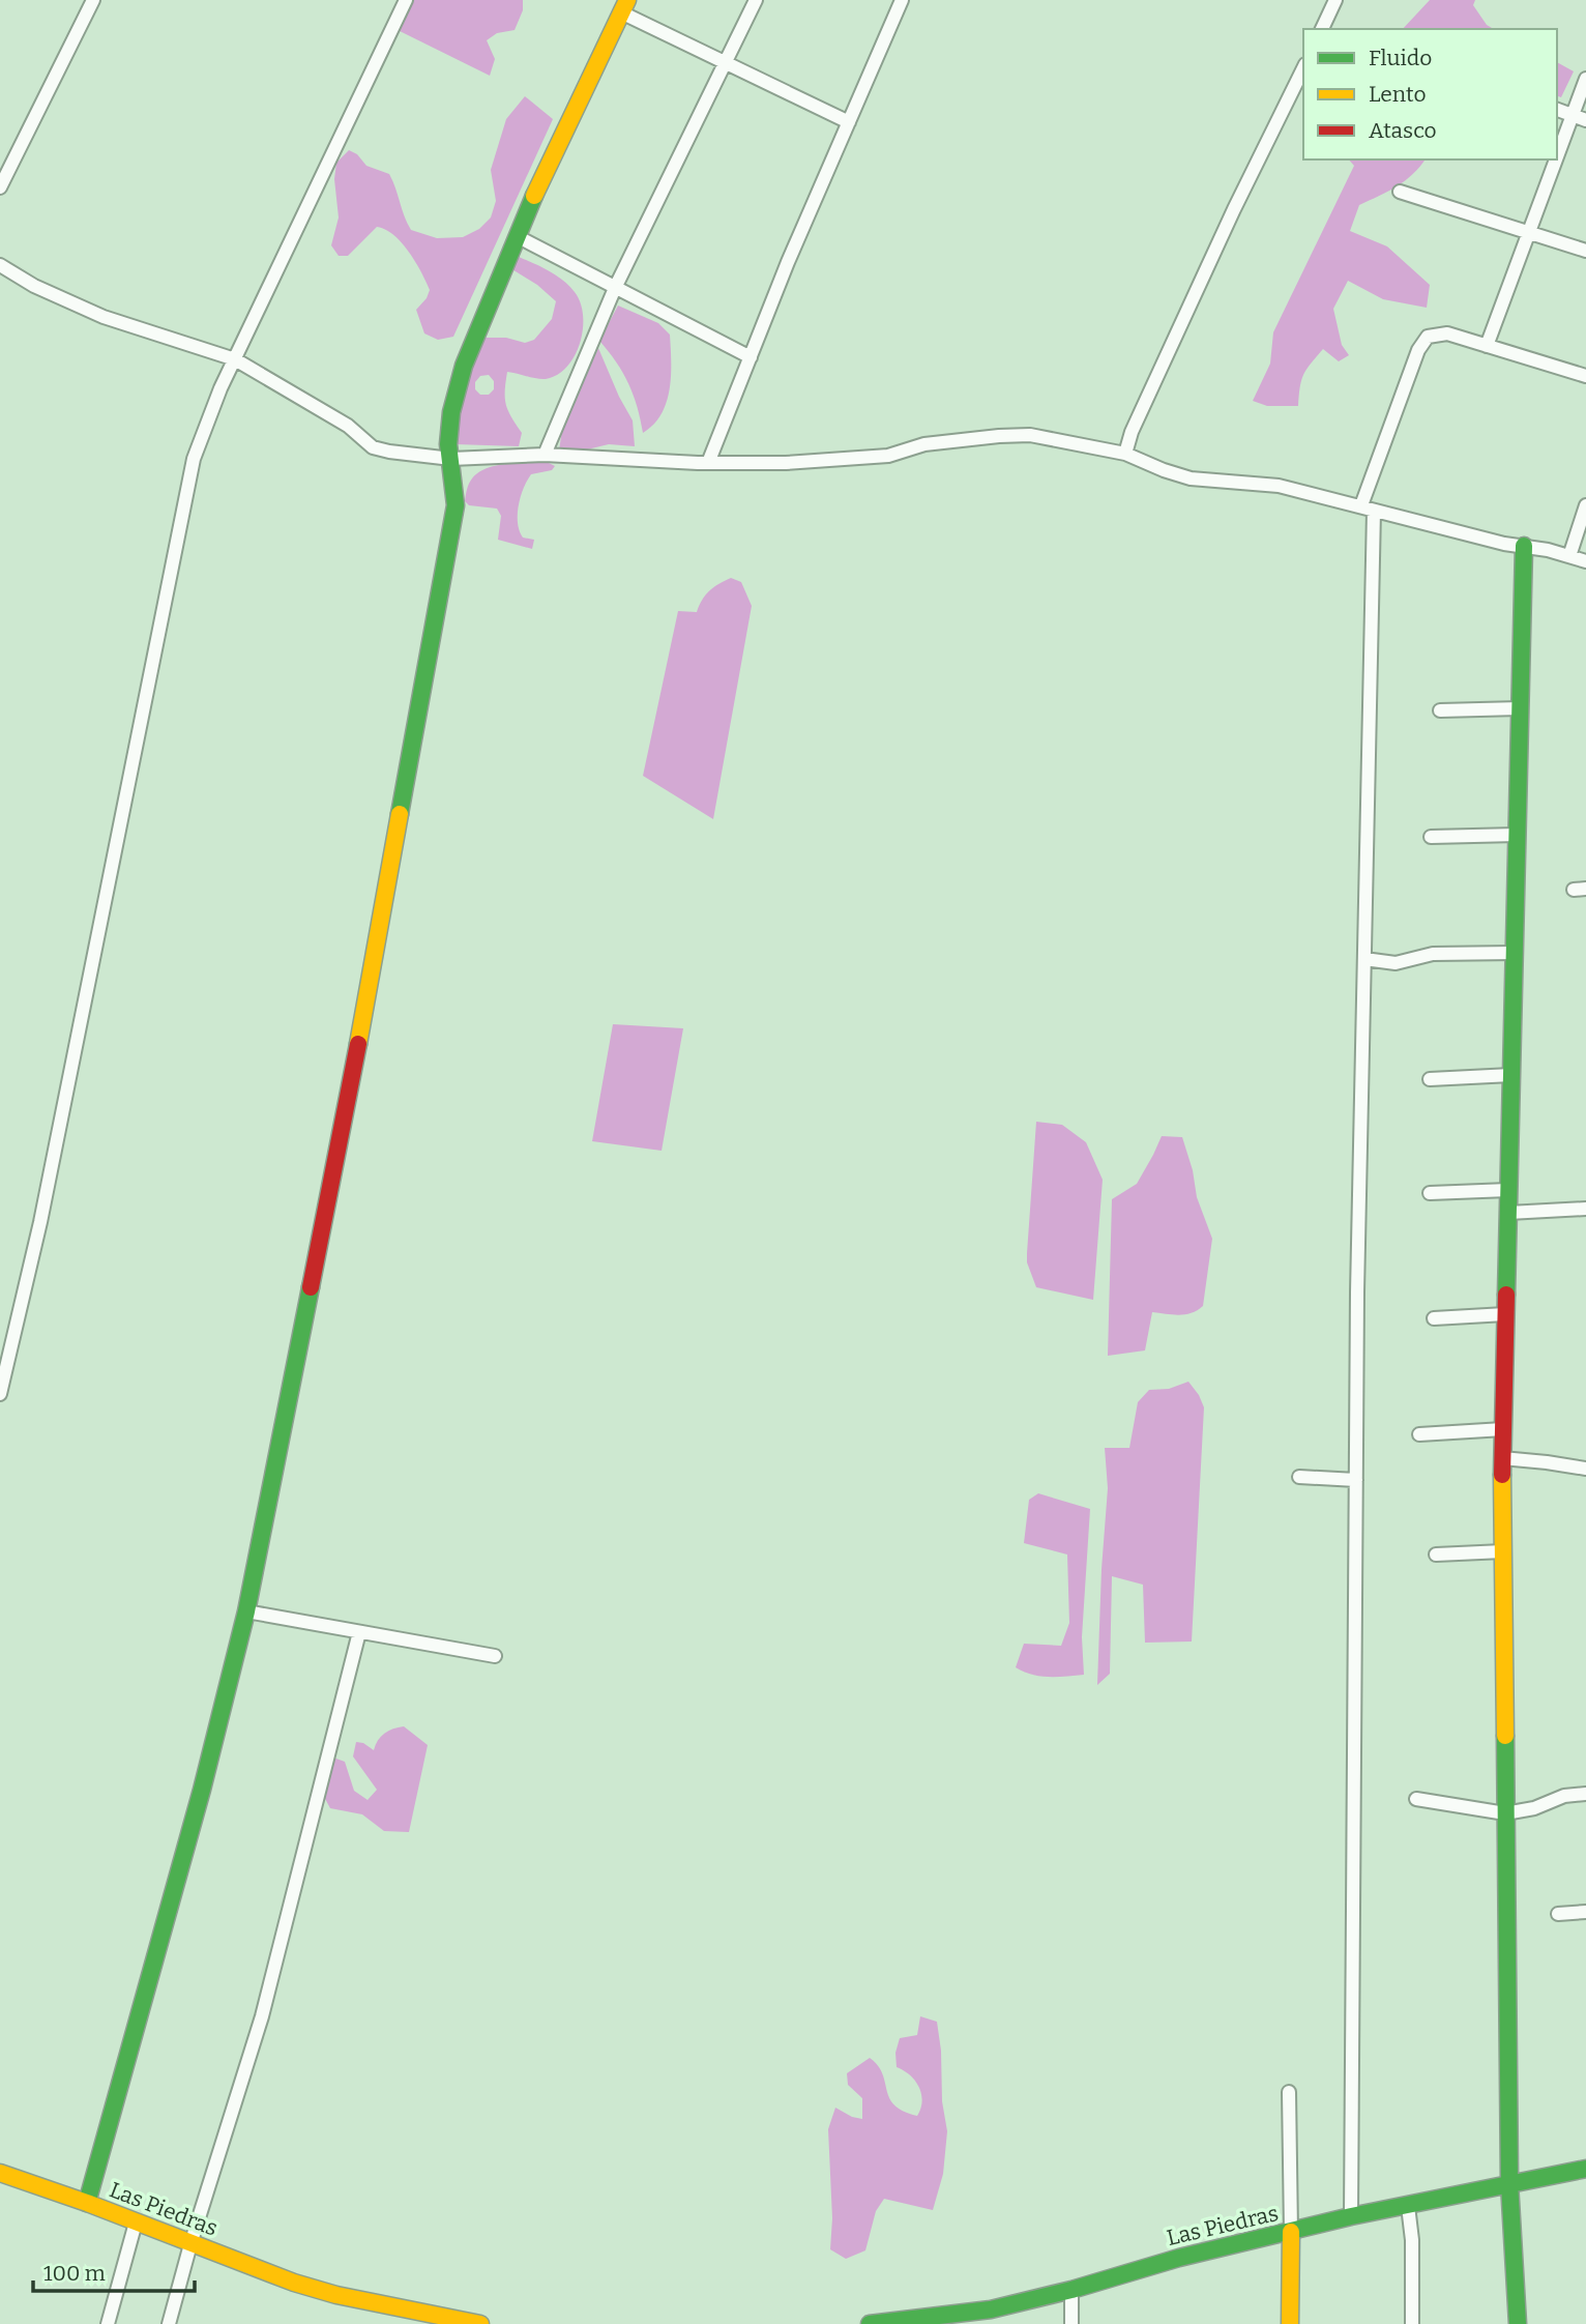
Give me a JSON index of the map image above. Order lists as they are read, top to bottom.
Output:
{
  "streets": {
    "street": ["Las Piedras"]
  },
  "legend": ["Fluido", "Lento", "Atasco"],
  "scale_bar": "100 m"
}
